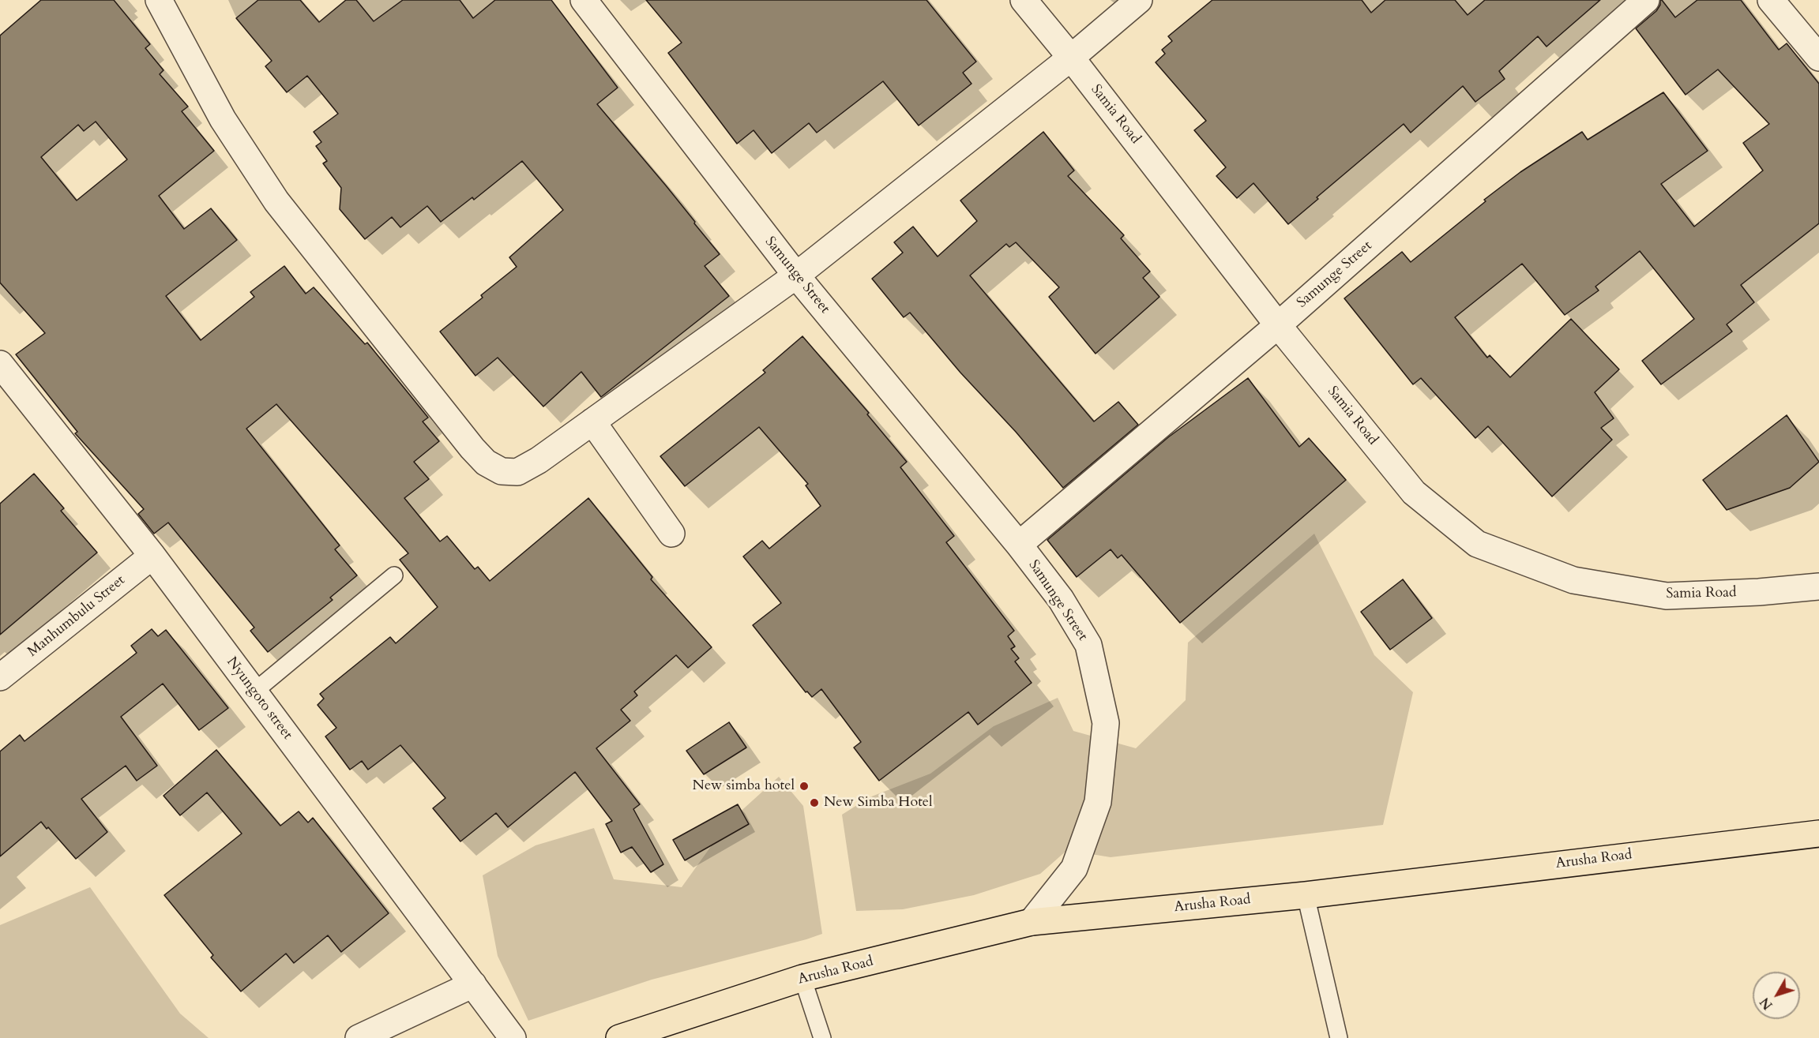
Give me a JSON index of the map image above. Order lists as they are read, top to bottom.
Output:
{
  "streets": {
    "highway": ["Arusha Road"],
    "street": [
      "Samia Road",
      "Samunge Street",
      "Manhumbulu Street",
      "Nyungoto street"
    ]
  },
  "crossings": [
    ["Samia Road", "Samunge Street"],
    ["Samunge Street", "Arusha Road"],
    ["Manhumbulu Street", "Nyungoto street"]
  ],
  "places": ["New simba hotel", "New Simba Hotel"],
  "north": "bottom left"
}
